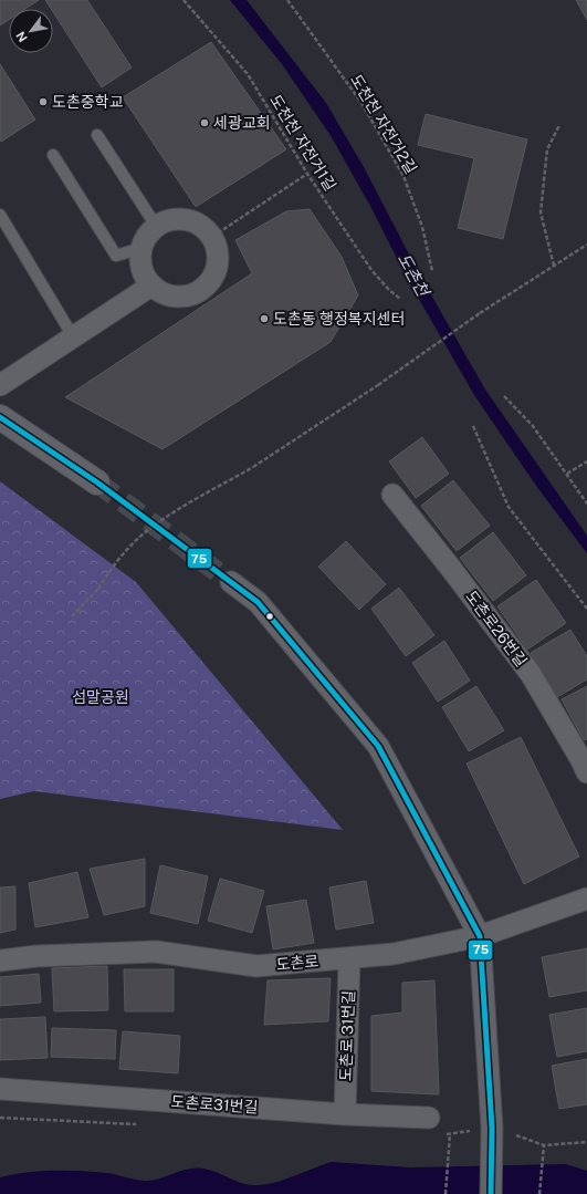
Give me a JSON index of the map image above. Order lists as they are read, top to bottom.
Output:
{
  "streets": {
    "street": [
      "도촌로26번길",
      "도촌로",
      "도촌로 31번길",
      "도촌로31번길"
    ],
    "path": ["도천천 자전거2길", "도천천 자전거1길"]
  },
  "crossings": [
    ["도촌로", "도촌로 31번길"],
    ["도촌로 31번길", "도촌로31번길"]
  ],
  "water": ["도촌천"],
  "parks": ["섬말공원"],
  "places": ["도촌중학교", "세광교회", "도촌동 행정복지센터"],
  "lines": ["transit line 75"],
  "north": "bottom left"
}
